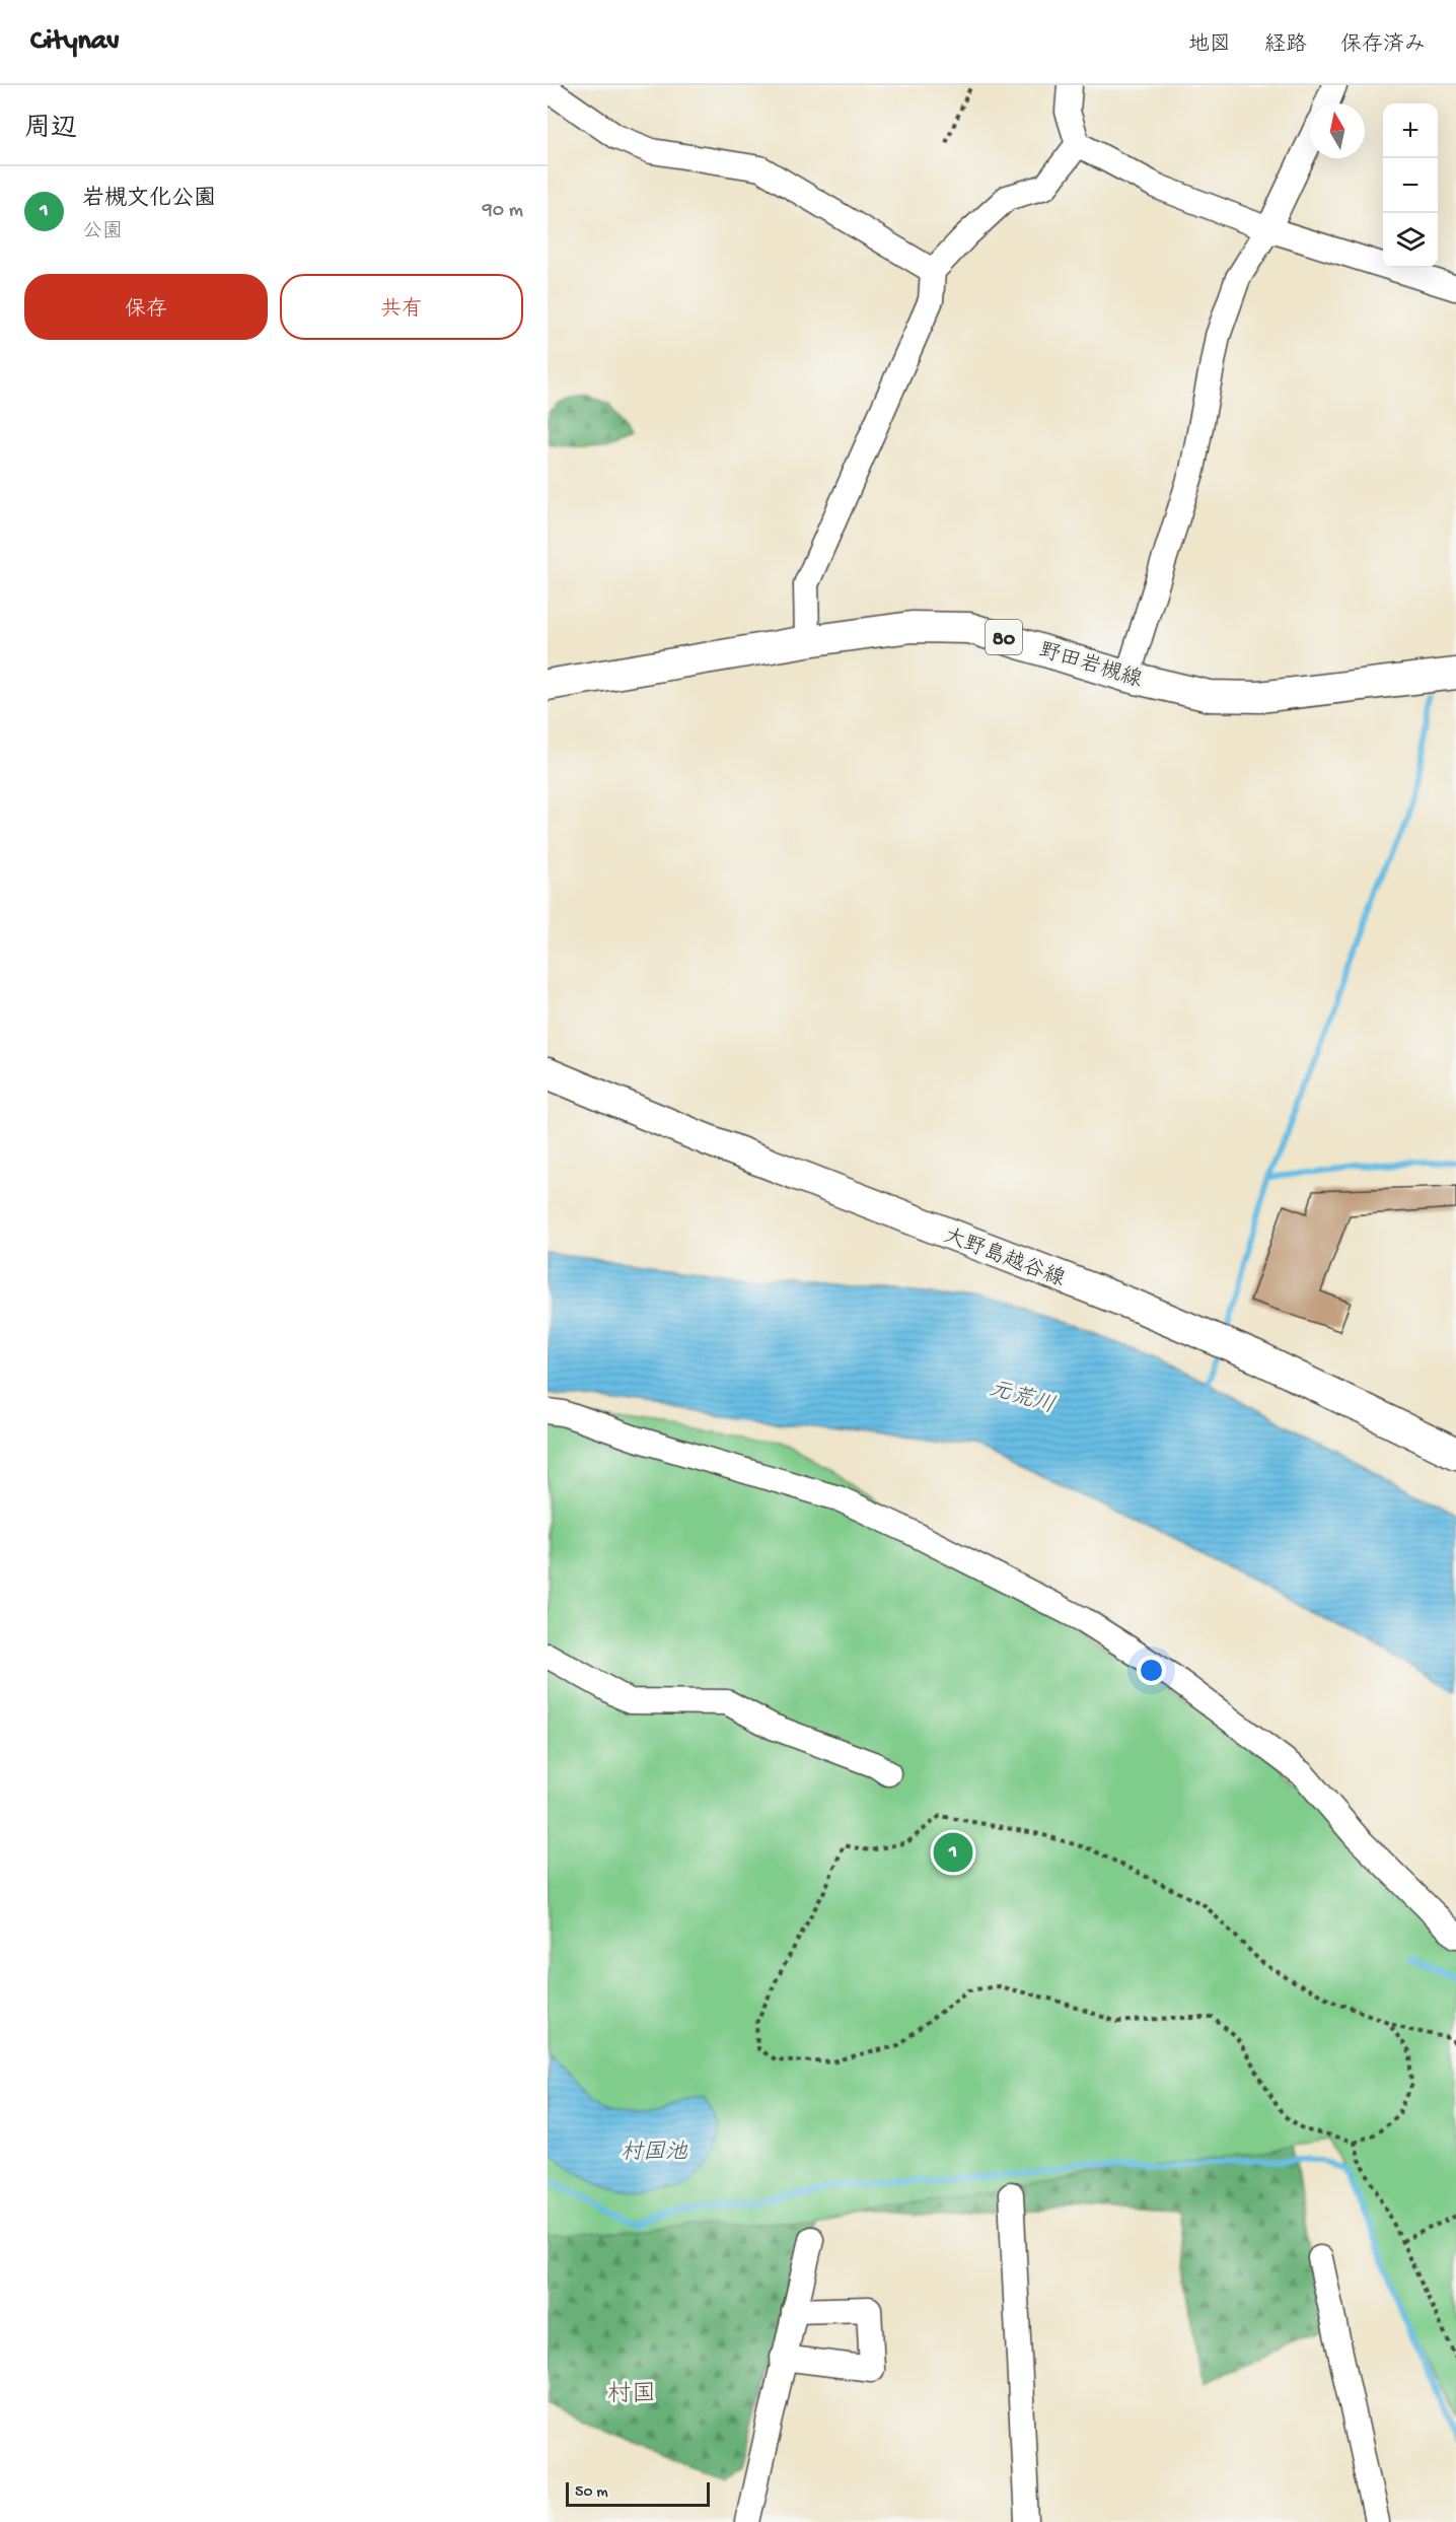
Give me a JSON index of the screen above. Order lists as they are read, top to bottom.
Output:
{
  "streets": {
    "main road": ["80", "野田岩槻線", "大野島越谷線"]
  },
  "districts": ["村国"],
  "water": ["元荒川", "村国池"],
  "scale_bar": "50 m",
  "north": "top",
  "page": {
    "header": "Citynav",
    "nav": ["地図", "経路", "保存済み"],
    "heading": "周辺",
    "map_buttons": ["+", "−"],
    "list": [
      {
        "mark": "1",
        "name": "岩槻文化公園",
        "note": "公園",
        "value": "90 m"
      }
    ],
    "buttons": ["保存", "共有"],
    "pins": "1",
    "scale": "50 m"
  }
}
